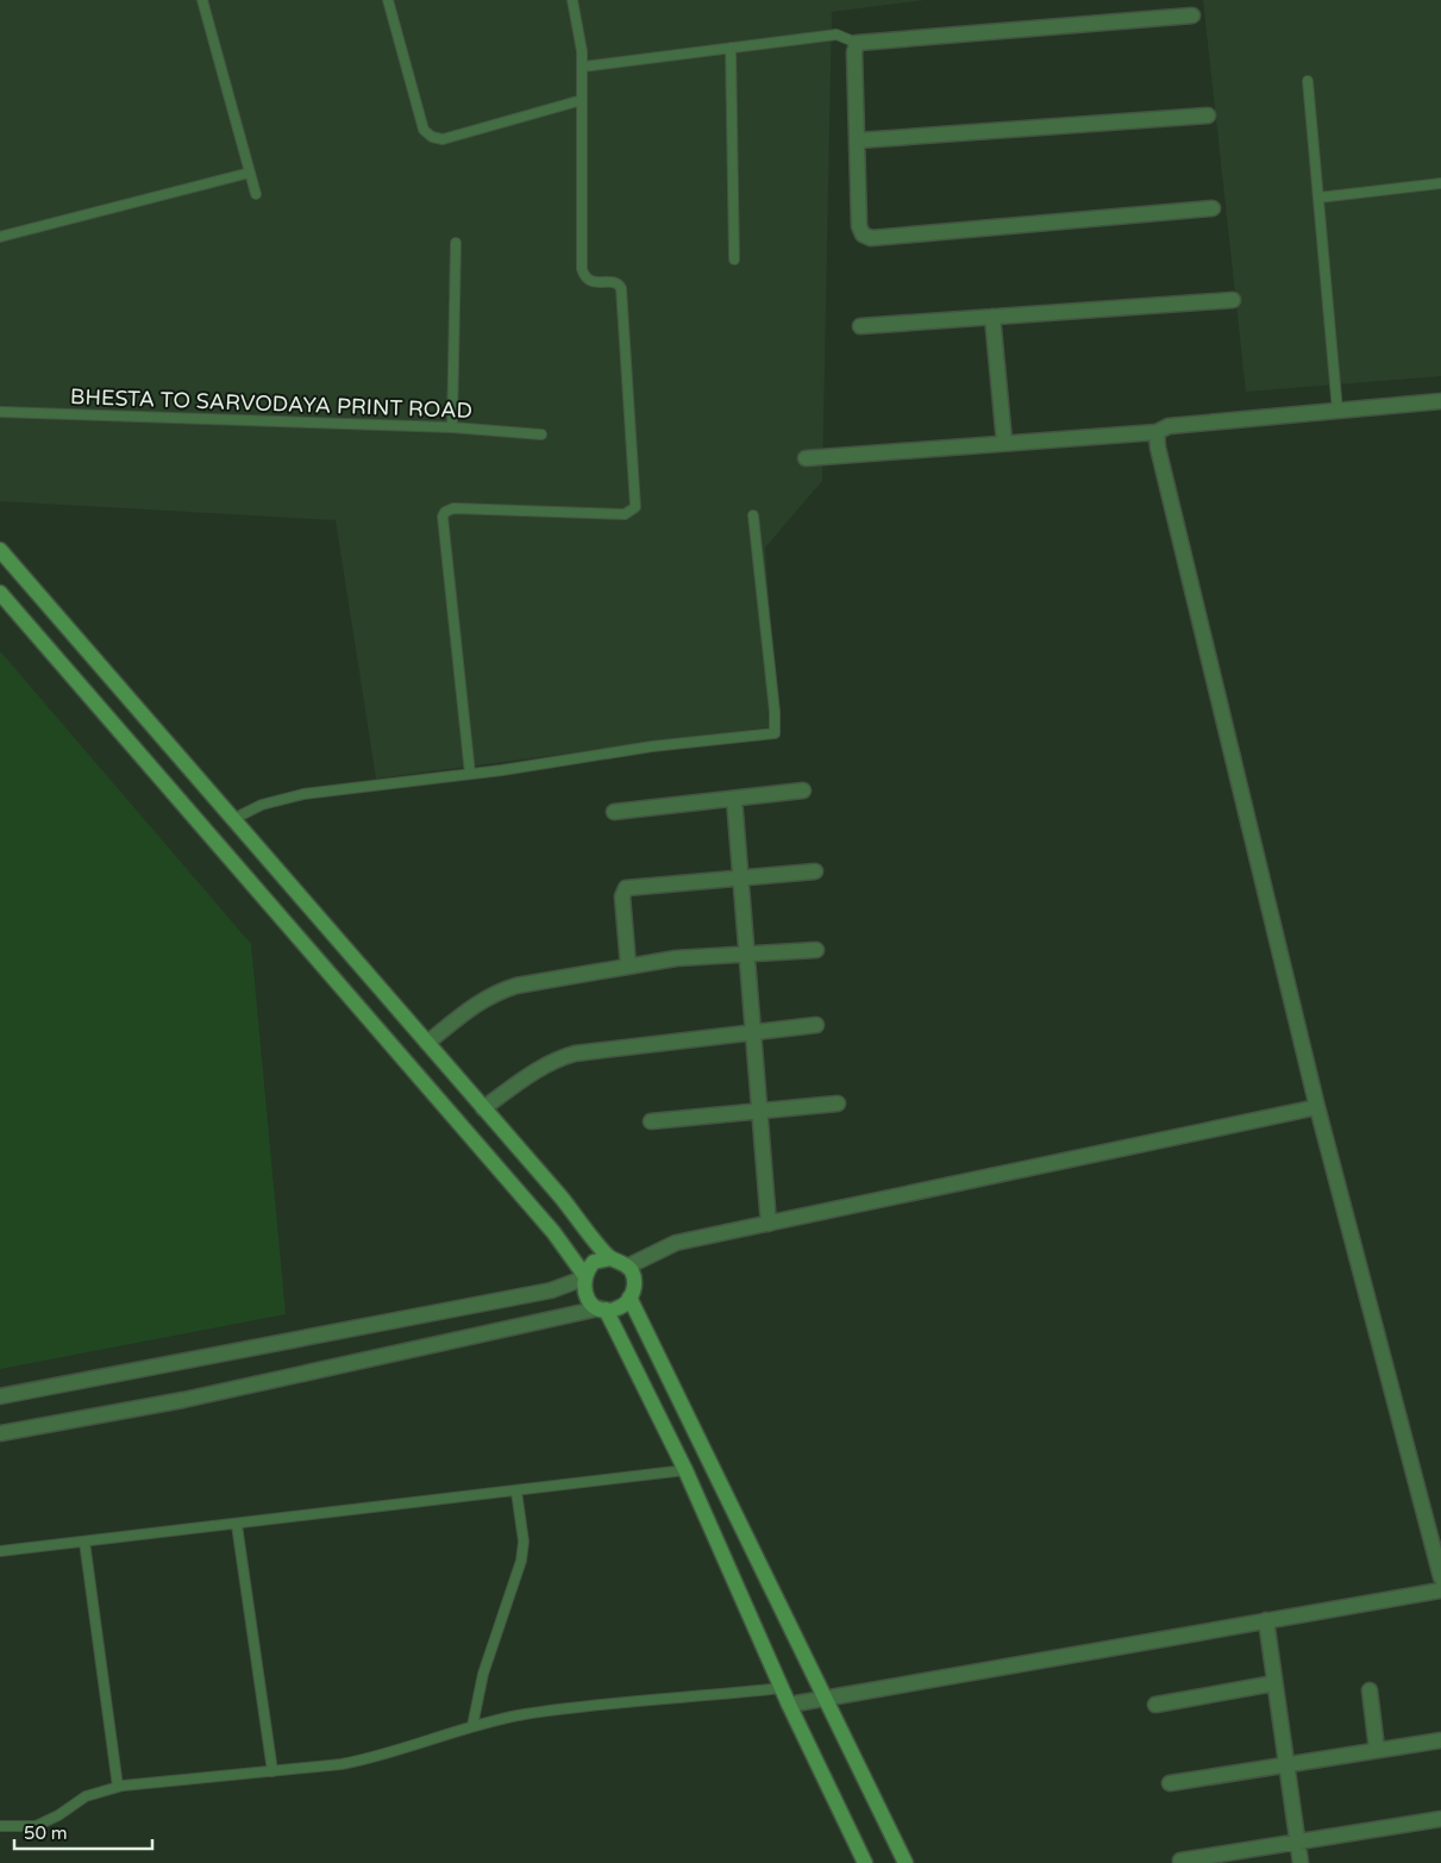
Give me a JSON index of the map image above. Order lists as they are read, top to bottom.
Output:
{
  "streets": {
    "lane": ["BHESTA TO SARVODAYA PRINT ROAD"]
  },
  "scale_bar": "50 m"
}
